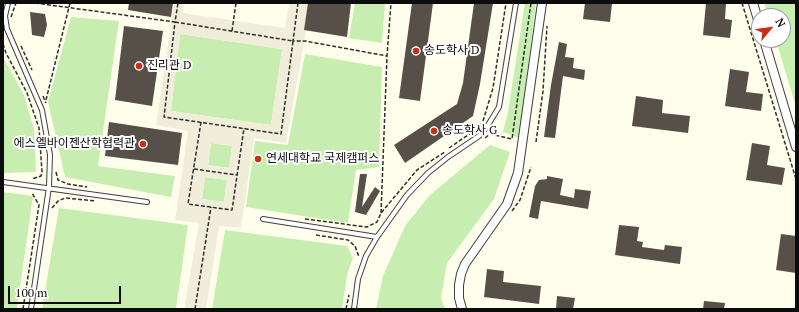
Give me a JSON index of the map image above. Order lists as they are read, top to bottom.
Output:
{
  "places": [
    "송도학사 D",
    "진리관 D",
    "송도학사 G",
    "에스엘바이젠산학협력관",
    "연세대학교 국제캠퍼스"
  ],
  "scale_bar": "100 m",
  "north": "top right"
}
